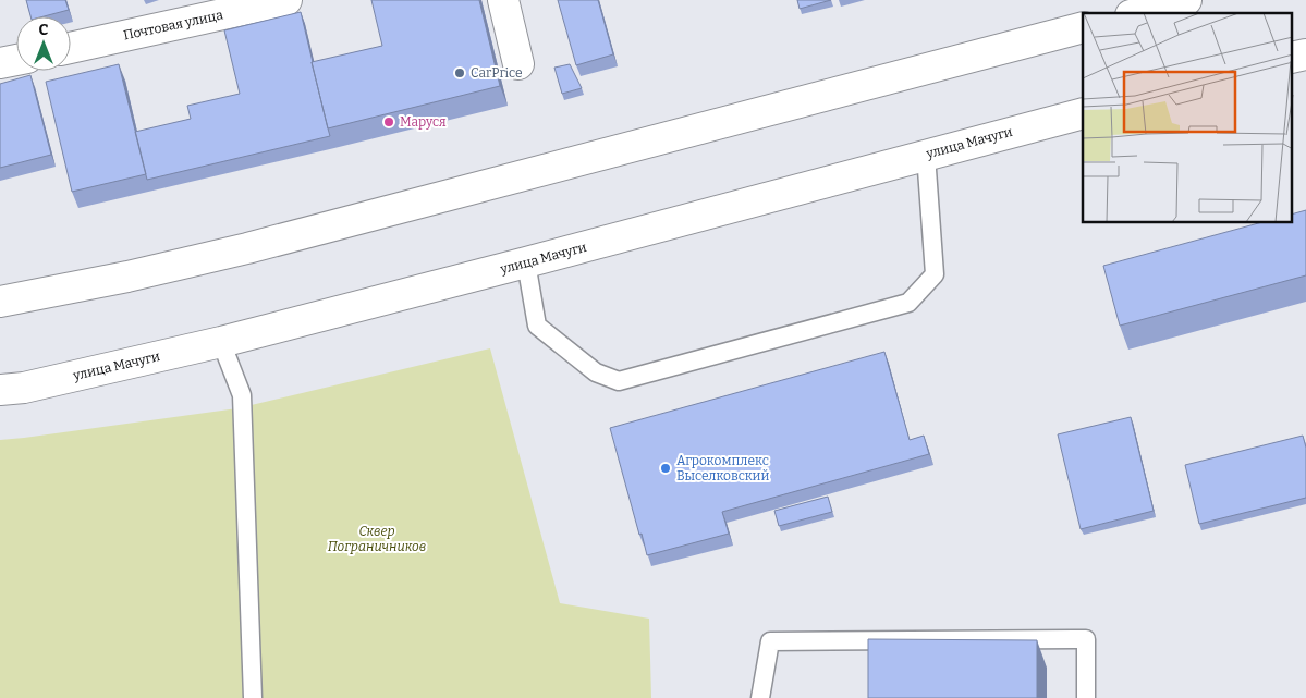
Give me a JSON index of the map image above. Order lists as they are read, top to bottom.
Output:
{
  "streets": {
    "main road": ["Почтовая улица", "улица Мачуги"]
  },
  "parks": ["Сквер Пограничников"],
  "places": ["CarPrice", "Маруся", "Агрокомплекс Выселковский"],
  "north": "top"
}
